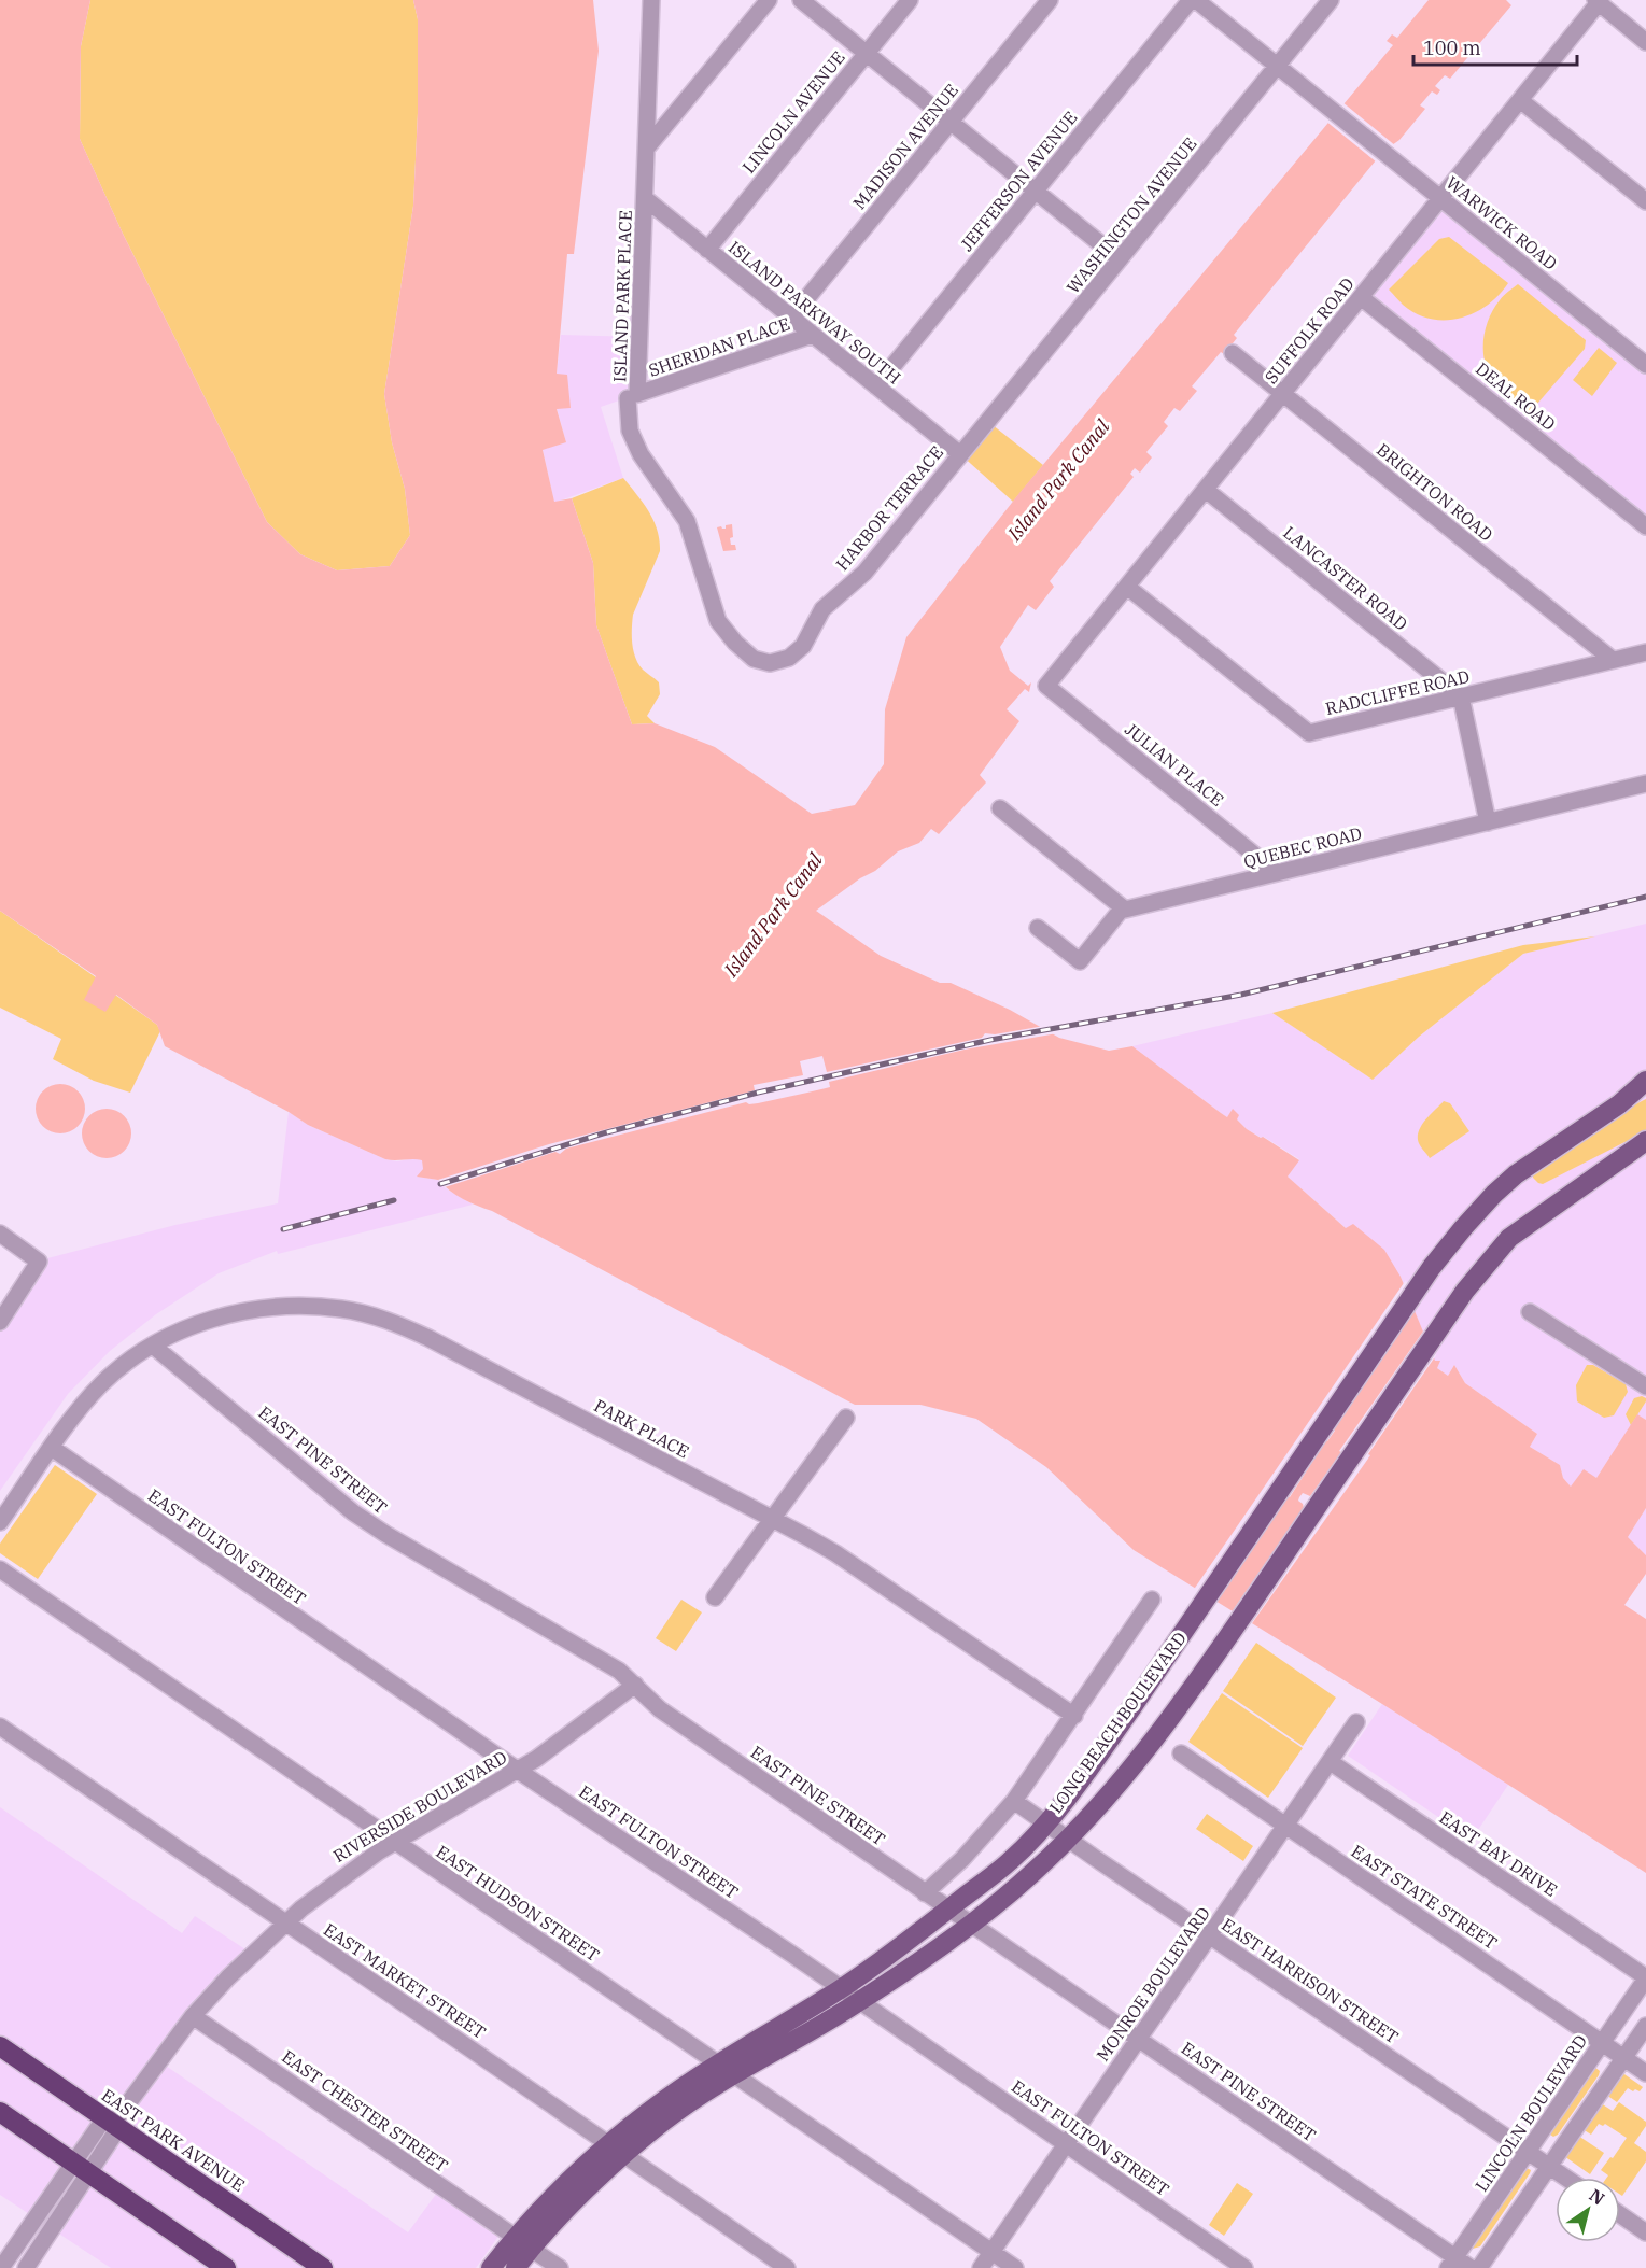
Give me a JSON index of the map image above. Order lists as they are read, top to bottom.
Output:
{
  "streets": {
    "highway": ["EAST PARK AVENUE"],
    "main road": ["LONG BEACH BOULEVARD"],
    "street": [
      "LINCOLN AVENUE",
      "MADISON AVENUE",
      "JEFFERSON AVENUE",
      "WASHINGTON AVENUE",
      "WARWICK ROAD",
      "ISLAND PARK PLACE",
      "ISLAND PARKWAY SOUTH",
      "SUFFOLK ROAD",
      "SHERIDAN PLACE",
      "DEAL ROAD",
      "BRIGHTON ROAD",
      "HARBOR TERRACE",
      "LANCASTER ROAD",
      "RADCLIFFE ROAD",
      "JULIAN PLACE",
      "QUEBEC ROAD",
      "PARK PLACE",
      "EAST PINE STREET",
      "EAST FULTON STREET",
      "RIVERSIDE BOULEVARD",
      "EAST BAY DRIVE",
      "EAST STATE STREET",
      "EAST HUDSON STREET",
      "EAST MARKET STREET",
      "EAST HARRISON STREET",
      "MONROE BOULEVARD",
      "EAST CHESTER STREET",
      "LINCOLN BOULEVARD"
    ]
  },
  "crossings": [
    ["LINCOLN AVENUE", "ISLAND PARKWAY SOUTH"],
    ["MADISON AVENUE", "ISLAND PARKWAY SOUTH"],
    ["JEFFERSON AVENUE", "ISLAND PARKWAY SOUTH"],
    ["WASHINGTON AVENUE", "WARWICK ROAD"],
    ["WASHINGTON AVENUE", "ISLAND PARKWAY SOUTH"],
    ["WASHINGTON AVENUE", "HARBOR TERRACE"],
    ["WARWICK ROAD", "SUFFOLK ROAD"],
    ["ISLAND PARK PLACE", "ISLAND PARKWAY SOUTH"],
    ["ISLAND PARK PLACE", "SHERIDAN PLACE"],
    ["ISLAND PARK PLACE", "HARBOR TERRACE"],
    ["ISLAND PARKWAY SOUTH", "SHERIDAN PLACE"],
    ["ISLAND PARKWAY SOUTH", "HARBOR TERRACE"],
    ["SUFFOLK ROAD", "DEAL ROAD"],
    ["SUFFOLK ROAD", "BRIGHTON ROAD"],
    ["SUFFOLK ROAD", "LANCASTER ROAD"],
    ["SUFFOLK ROAD", "RADCLIFFE ROAD"],
    ["SUFFOLK ROAD", "JULIAN PLACE"],
    ["SHERIDAN PLACE", "HARBOR TERRACE"],
    ["BRIGHTON ROAD", "RADCLIFFE ROAD"],
    ["LANCASTER ROAD", "RADCLIFFE ROAD"],
    ["JULIAN PLACE", "QUEBEC ROAD"],
    ["PARK PLACE", "EAST PINE STREET"],
    ["PARK PLACE", "EAST FULTON STREET"],
    ["PARK PLACE", "LONG BEACH BOULEVARD"],
    ["EAST PINE STREET", "LONG BEACH BOULEVARD"],
    ["EAST PINE STREET", "RIVERSIDE BOULEVARD"],
    ["EAST PINE STREET", "MONROE BOULEVARD"],
    ["EAST PINE STREET", "LINCOLN BOULEVARD"],
    ["EAST FULTON STREET", "LONG BEACH BOULEVARD"],
    ["EAST FULTON STREET", "RIVERSIDE BOULEVARD"],
    ["EAST FULTON STREET", "MONROE BOULEVARD"],
    ["LONG BEACH BOULEVARD", "EAST HUDSON STREET"],
    ["LONG BEACH BOULEVARD", "EAST MARKET STREET"],
    ["LONG BEACH BOULEVARD", "EAST HARRISON STREET"],
    ["LONG BEACH BOULEVARD", "EAST CHESTER STREET"],
    ["RIVERSIDE BOULEVARD", "EAST HUDSON STREET"],
    ["RIVERSIDE BOULEVARD", "EAST MARKET STREET"],
    ["RIVERSIDE BOULEVARD", "EAST CHESTER STREET"],
    ["RIVERSIDE BOULEVARD", "EAST PARK AVENUE"],
    ["EAST BAY DRIVE", "MONROE BOULEVARD"],
    ["EAST BAY DRIVE", "LINCOLN BOULEVARD"],
    ["EAST STATE STREET", "MONROE BOULEVARD"],
    ["EAST STATE STREET", "LINCOLN BOULEVARD"],
    ["EAST HUDSON STREET", "MONROE BOULEVARD"],
    ["EAST HARRISON STREET", "MONROE BOULEVARD"],
    ["EAST HARRISON STREET", "LINCOLN BOULEVARD"]
  ],
  "water": ["Island Park Canal"],
  "scale_bar": "100 m",
  "north": "top right"
}
